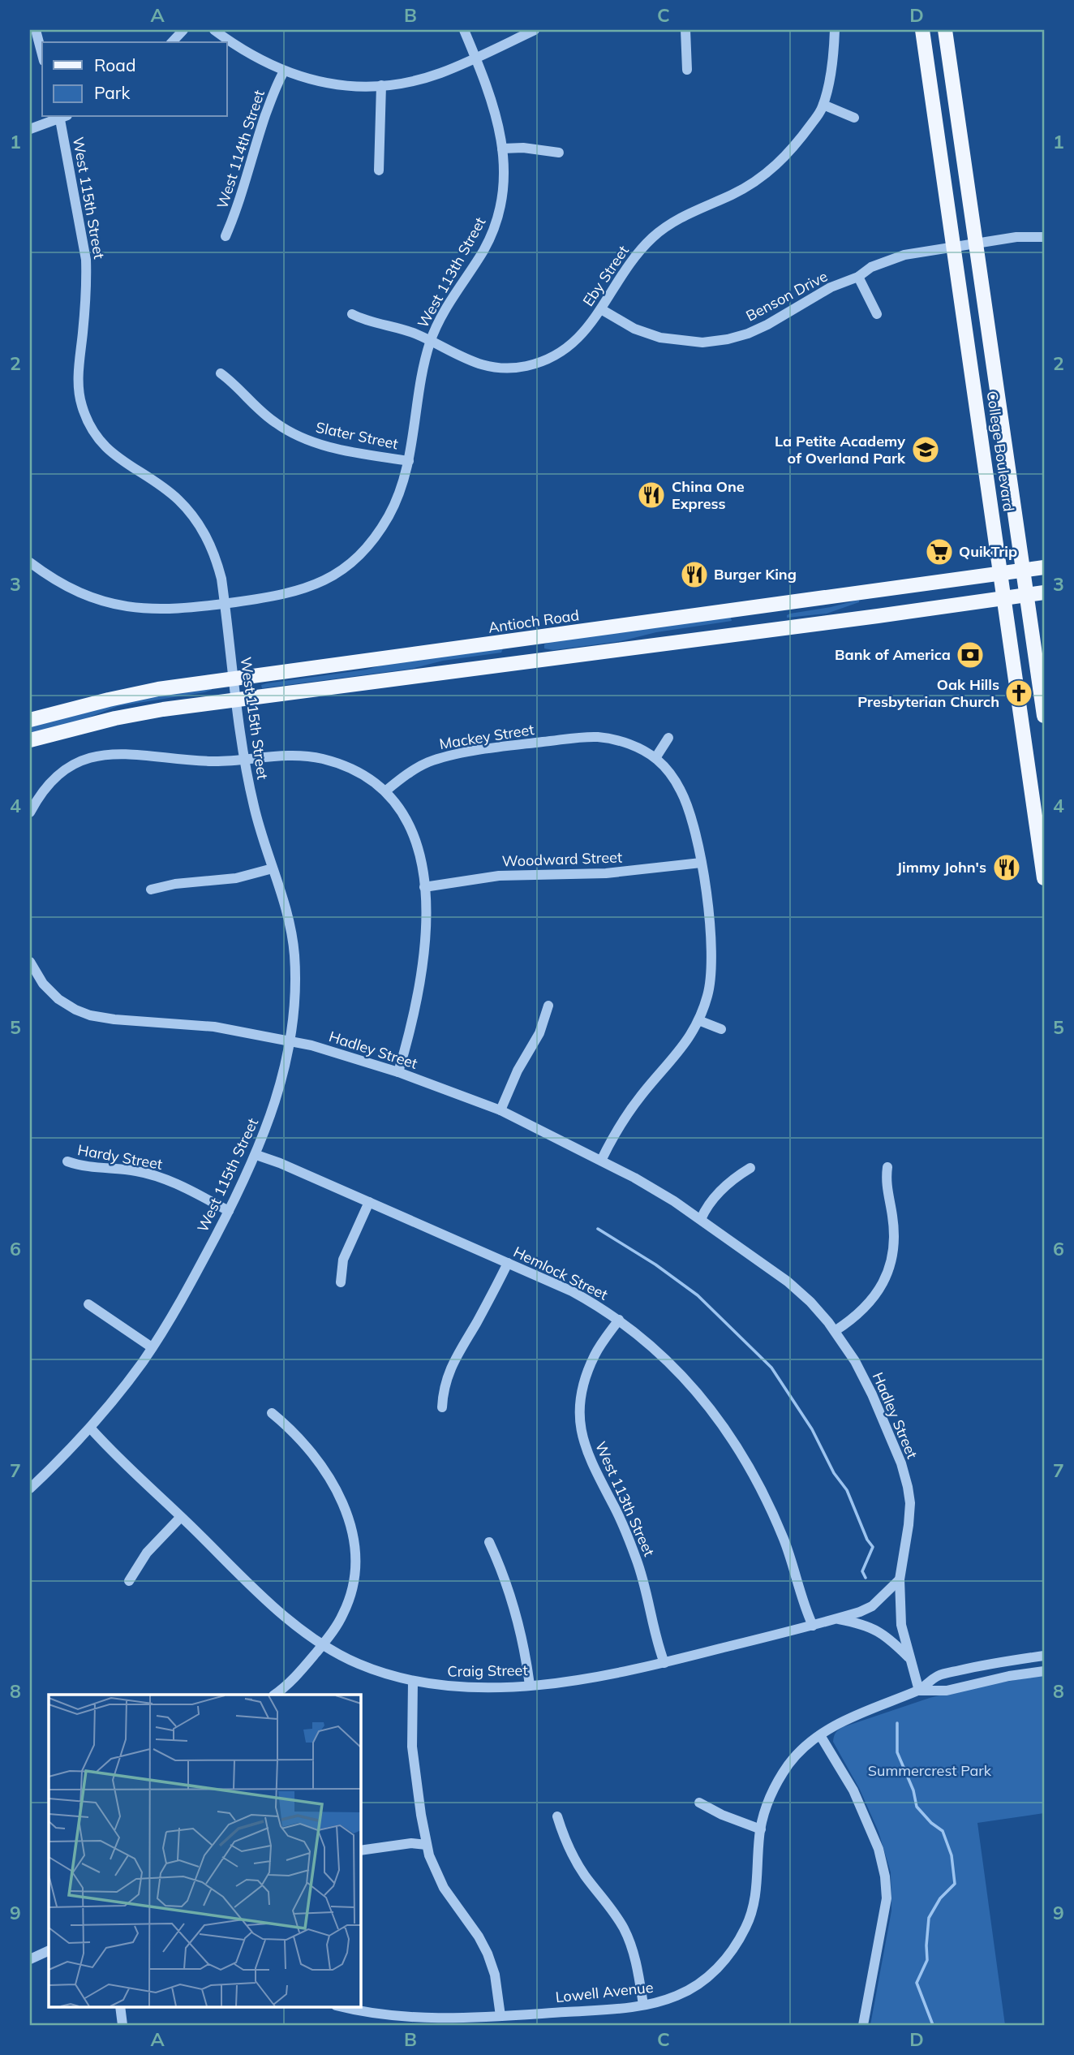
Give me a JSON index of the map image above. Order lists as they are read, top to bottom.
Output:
{
  "streets": {
    "main road": ["College Boulevard", "Antioch Road"],
    "street": [
      "West 114th Street",
      "West 115th Street",
      "West 113th Street",
      "Eby Street",
      "Benson Drive",
      "Slater Street",
      "Mackey Street",
      "Woodward Street",
      "Hadley Street",
      "Hardy Street",
      "Hemlock Street",
      "Craig Street",
      "Lowell Avenue"
    ]
  },
  "crossings": [
    ["West 115th Street", "West 113th Street"],
    ["West 115th Street", "Antioch Road"],
    ["West 115th Street", "Hadley Street"],
    ["West 115th Street", "Hardy Street"],
    ["West 115th Street", "Hemlock Street"],
    ["West 115th Street", "Craig Street"],
    ["West 113th Street", "Eby Street"],
    ["West 113th Street", "Slater Street"],
    ["West 113th Street", "Hemlock Street"],
    ["West 113th Street", "Craig Street"],
    ["Eby Street", "Benson Drive"],
    ["Benson Drive", "College Boulevard"],
    ["College Boulevard", "Antioch Road"],
    ["Hadley Street", "Craig Street"],
    ["Hadley Street", "Lowell Avenue"],
    ["Hemlock Street", "Craig Street"]
  ],
  "parks": ["Summercrest Park"],
  "places": {
    "school or university": ["La Petite Academy of Overland Park"],
    "restaurant": ["China One Express", "Burger King", "Jimmy John's"],
    "supermarket": ["QuikTrip"],
    "bank": ["Bank of America"],
    "church": ["Oak Hills Presbyterian Church"]
  },
  "legend": ["Road", "Park"],
  "grid": {
    "columns": [
      "A",
      "B",
      "C",
      "D"
    ],
    "rows": [
      "1",
      "2",
      "3",
      "4",
      "5",
      "6",
      "7",
      "8",
      "9"
    ]
  }
}
